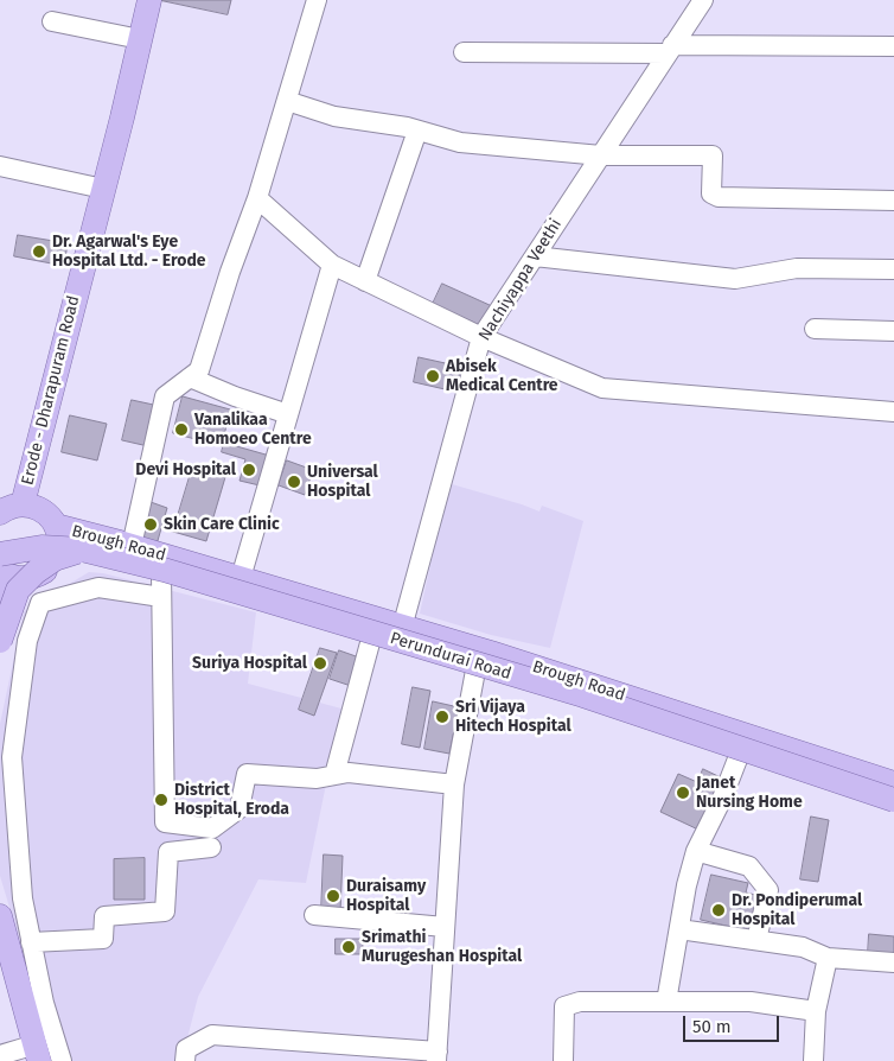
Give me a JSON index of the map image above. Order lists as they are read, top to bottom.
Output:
{
  "streets": {
    "main road": ["Erode - Dharapuram Road", "Brough Road", "Perundurai Road"],
    "street": ["Nachiyappa Veethi"]
  },
  "crossings": [
    ["Nachiyappa Veethi", "Brough Road"],
    ["Erode - Dharapuram Road", "Brough Road"]
  ],
  "places": [
    "Dr. Agarwal's Eye Hospital Ltd. - Erode",
    "Abisek Medical Centre",
    "Vanalikaa Homoeo Centre",
    "Devi Hospital",
    "Universal Hospital",
    "Skin Care Clinic",
    "Suriya Hospital",
    "Sri Vijaya Hitech Hospital",
    "Janet Nursing Home",
    "District Hospital, Eroda",
    "Duraisamy Hospital",
    "Dr. Pondiperumal Hospital",
    "Srimathi Murugeshan Hospital"
  ],
  "scale_bar": "50 m"
}
